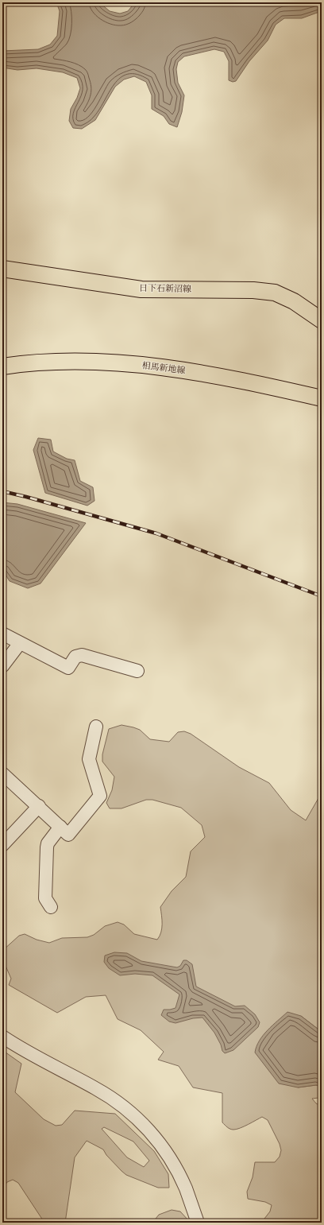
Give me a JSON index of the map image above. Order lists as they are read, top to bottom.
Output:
{
  "streets": {
    "main road": ["日下石新沼線", "相馬新地線"]
  }
}
